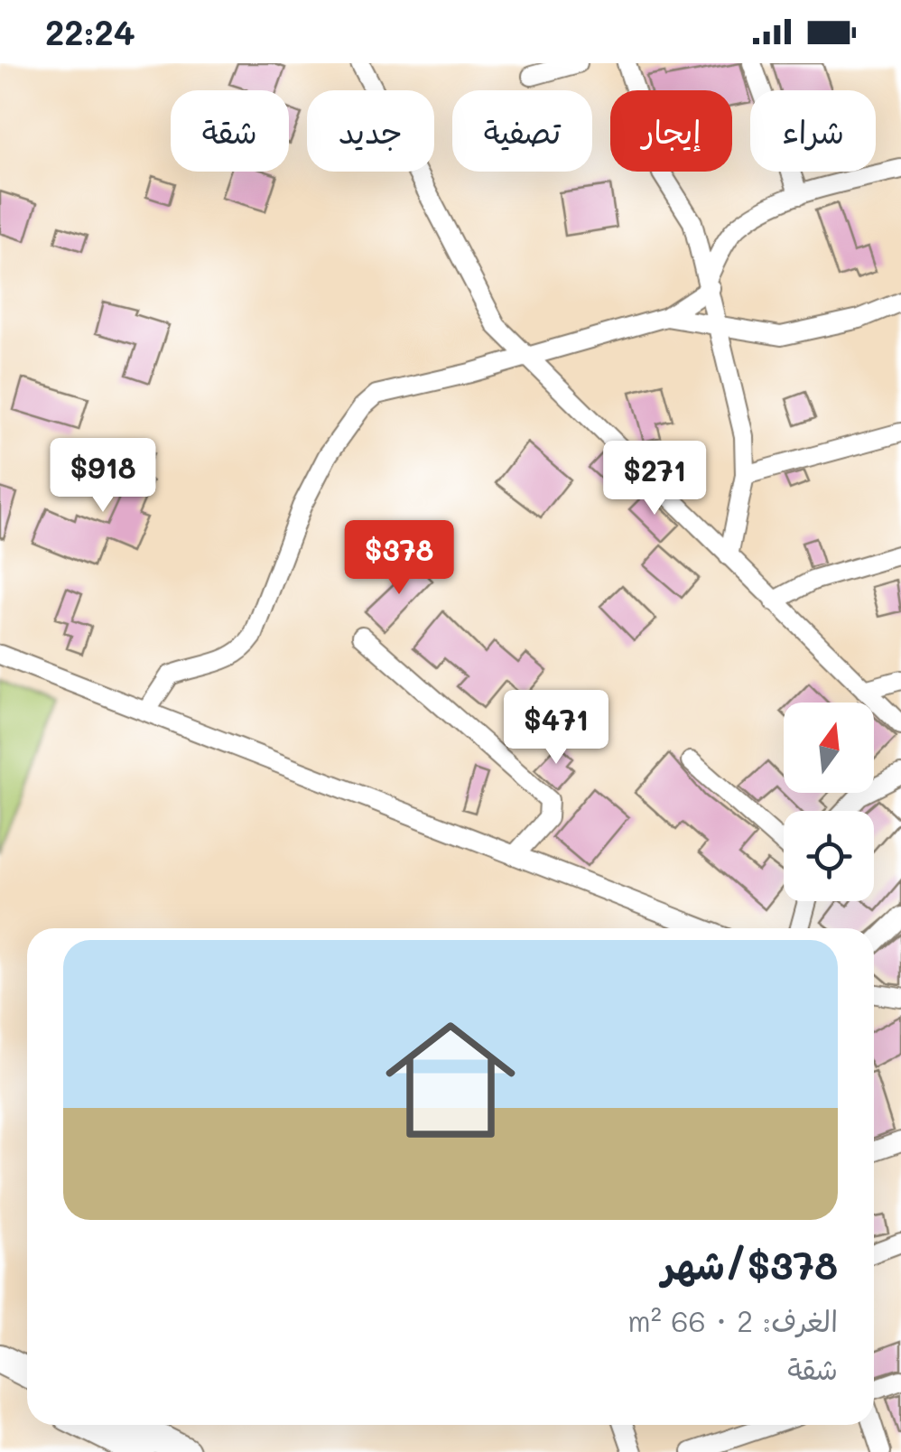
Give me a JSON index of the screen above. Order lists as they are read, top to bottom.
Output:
{
  "north": "top",
  "page": {
    "status": "22:24",
    "chip": [
      "شراء",
      "إيجار",
      "تصفية",
      "جديد",
      "شقة"
    ],
    "price": [
      "$918",
      "$271",
      "$378",
      "$471"
    ],
    "list": [
      {
        "name": "$378/شهر",
        "note": "الغرف: 2 · 66 m² · شقة"
      }
    ]
  }
}
